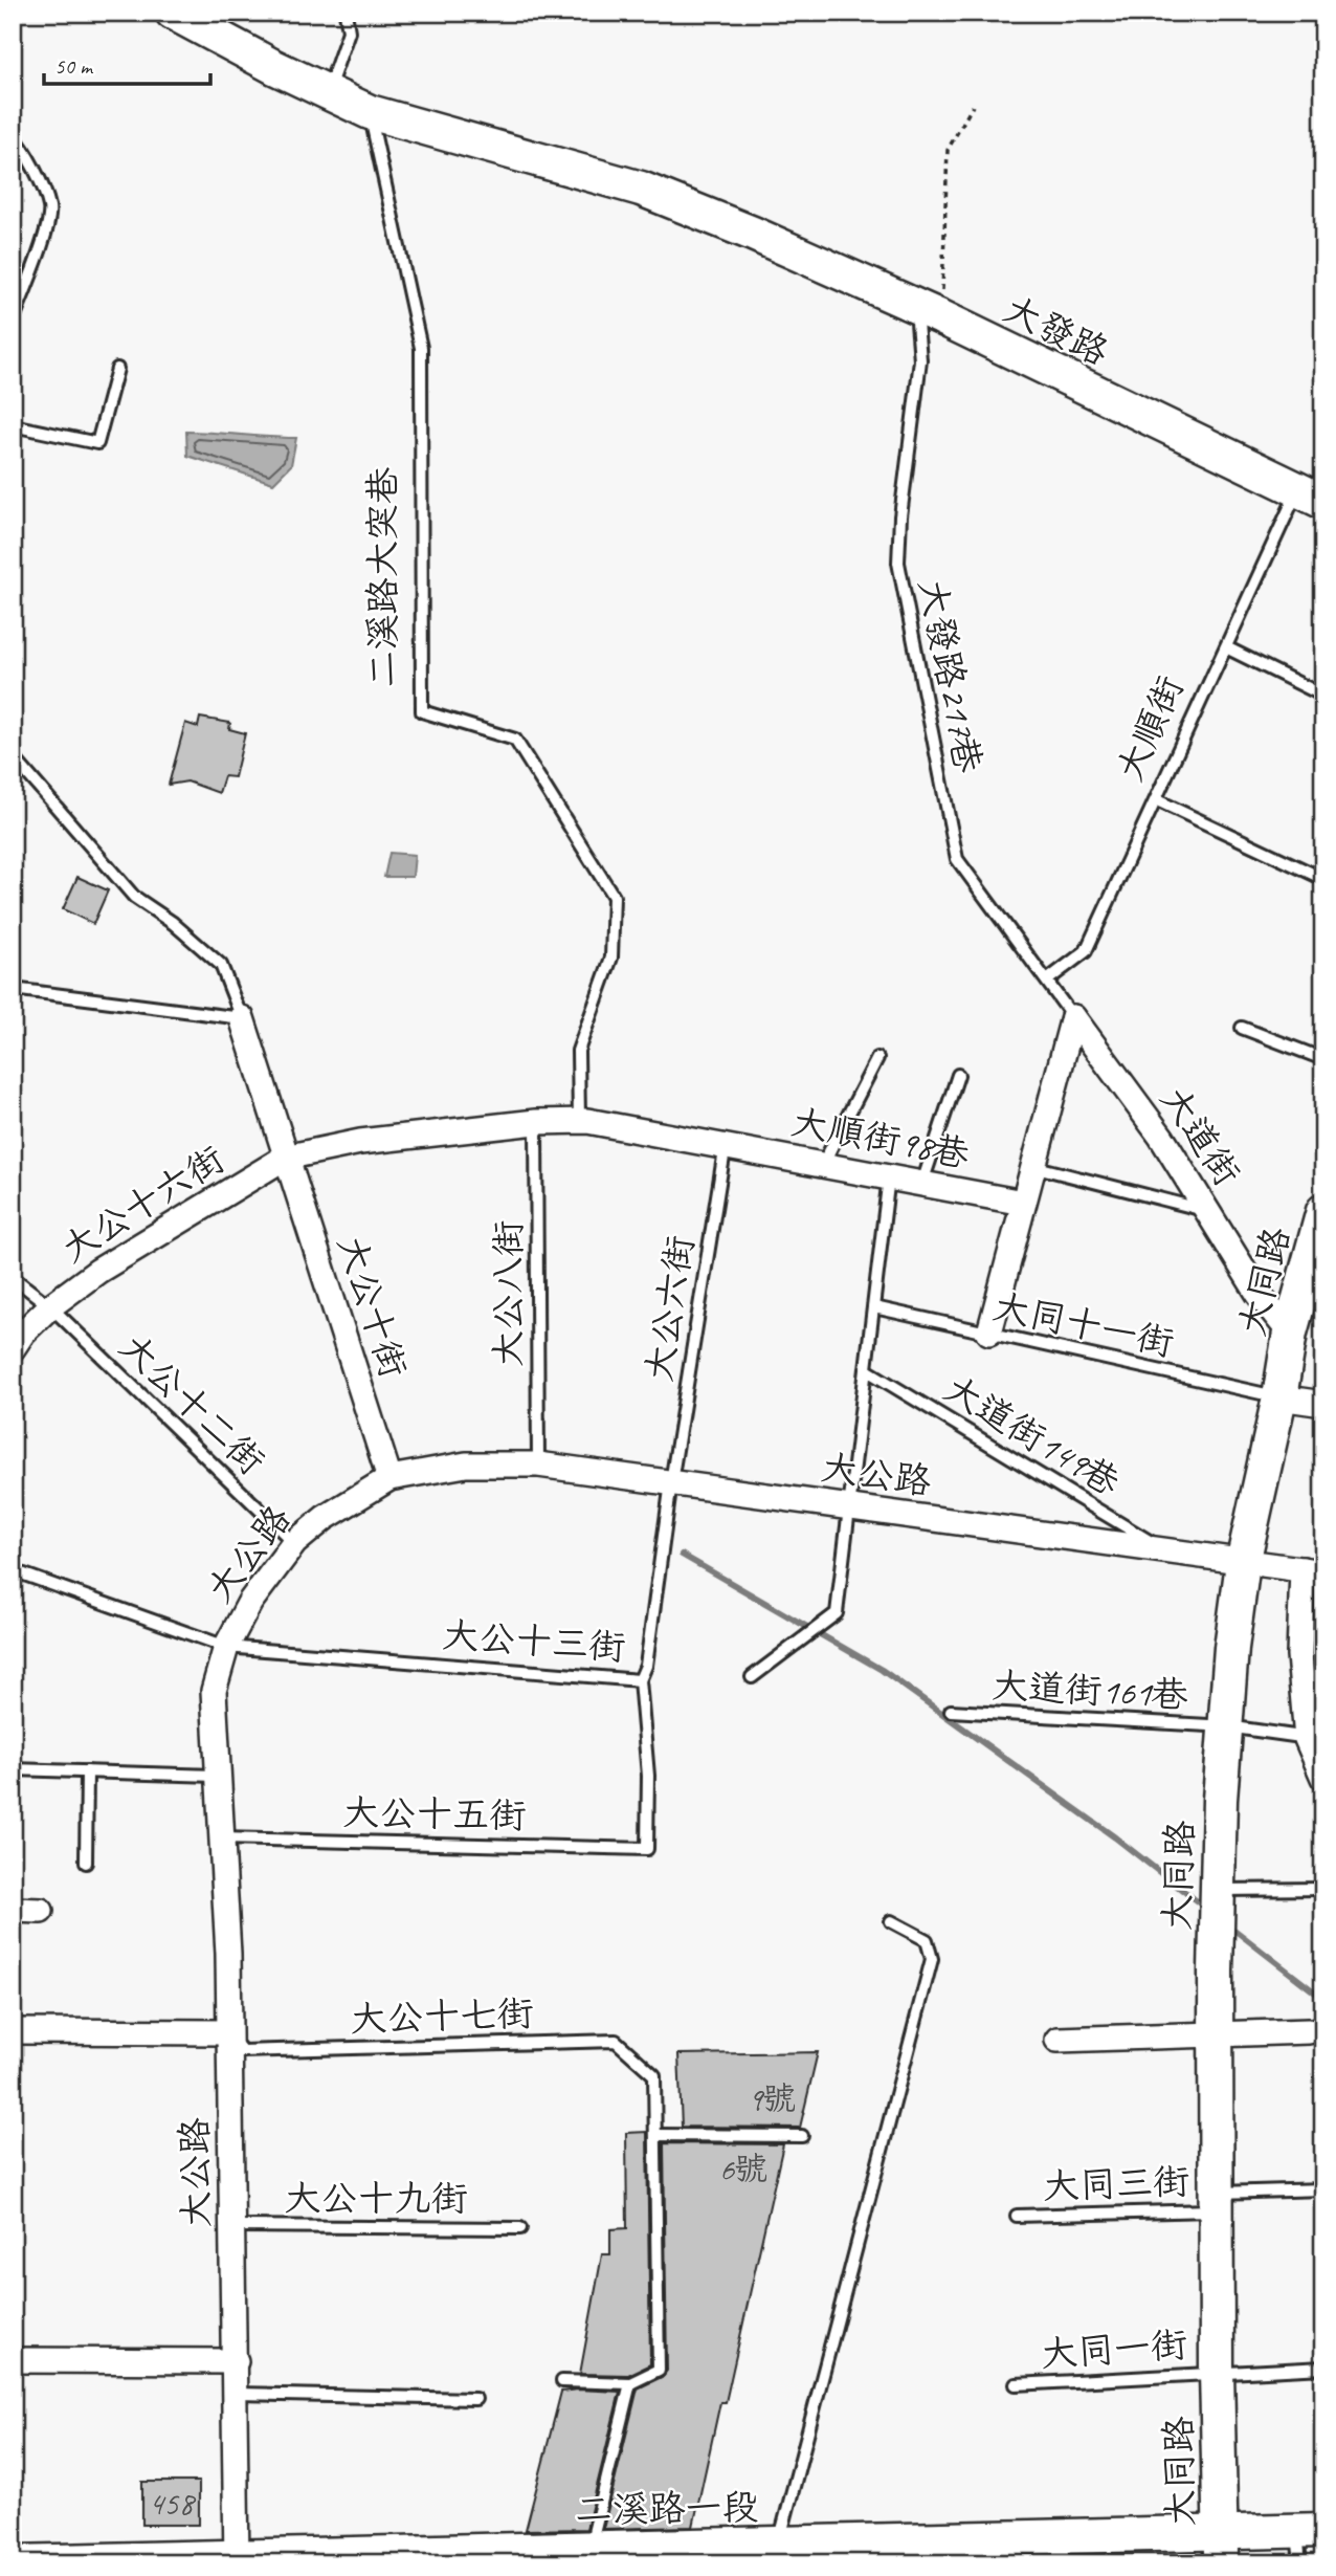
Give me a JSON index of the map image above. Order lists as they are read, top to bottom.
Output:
{
  "streets": {
    "street": [
      "大發路",
      "大道街",
      "大順街98巷",
      "大公十六街",
      "大同路",
      "大公十街",
      "大公路",
      "二溪路一段"
    ],
    "lane": [
      "二溪路大突巷",
      "大發路217巷",
      "大順街",
      "大公八街",
      "大公六街",
      "大同十一街",
      "大公十二街",
      "大道街149巷",
      "大公十三街",
      "大道街161巷",
      "大公十五街",
      "大公十七街",
      "大同三街",
      "大公十九街",
      "大同一街"
    ]
  },
  "crossings": [
    ["大發路", "二溪路大突巷"],
    ["大發路", "大發路217巷"],
    ["大發路", "大順街"],
    ["大發路217巷", "大順街"],
    ["大發路217巷", "大道街"],
    ["大道街", "大同路"],
    ["大順街98巷", "大公六街"],
    ["大公十六街", "大公十街"],
    ["大公十六街", "大公十二街"],
    ["大同路", "大同十一街"],
    ["大同路", "大公路"],
    ["大同路", "大道街161巷"],
    ["大同路", "大同三街"],
    ["大同路", "大同一街"],
    ["大同路", "二溪路一段"],
    ["大公八街", "大公路"],
    ["大公十街", "大公路"],
    ["大公六街", "大公路"],
    ["大公六街", "大公十三街"],
    ["大公十二街", "大公路"],
    ["大道街149巷", "大公路"],
    ["大公路", "大公十三街"],
    ["大公路", "大公十五街"],
    ["大公路", "大公十七街"],
    ["大公路", "大公十九街"],
    ["大公路", "二溪路一段"],
    ["大公十三街", "大公十五街"]
  ],
  "house_numbers": ["9號", "6號", "458"],
  "scale_bar": "50 m"
}
